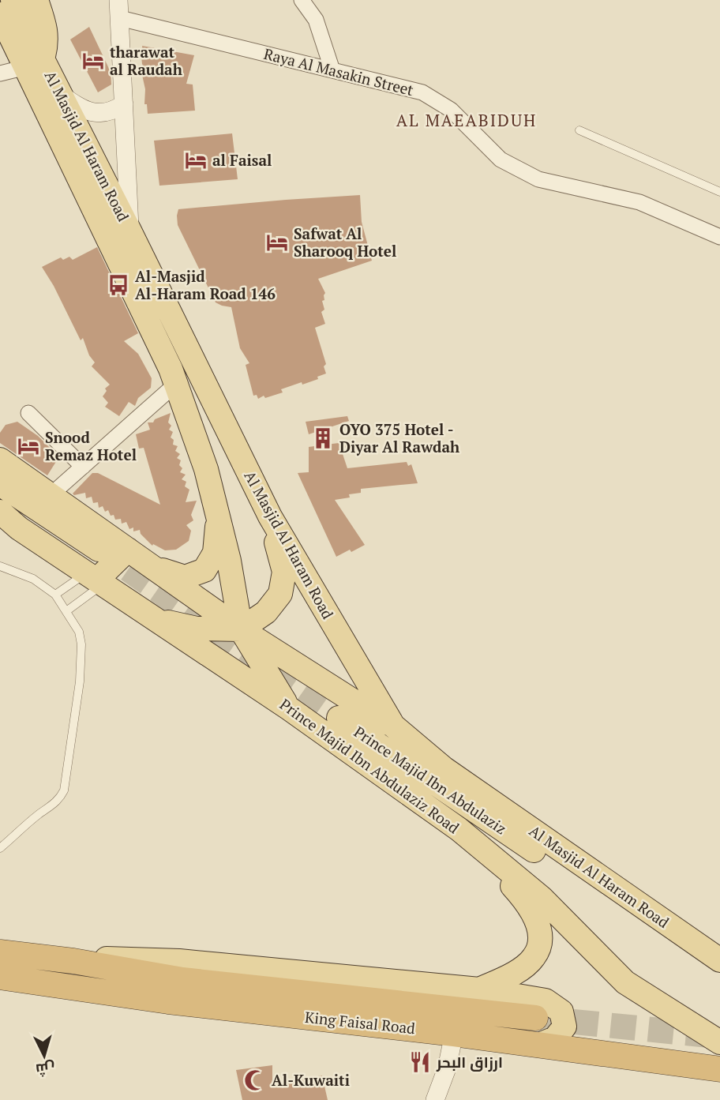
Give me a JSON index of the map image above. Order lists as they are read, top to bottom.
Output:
{
  "streets": {
    "highway": ["King Faisal Road"],
    "main road": ["Al Masjid Al Haram Road", "Prince Majid Ibn Abdulaziz Road", "Prince Majid Ibn Abdulaziz"],
    "street": ["Raya Al Masakin Street"]
  },
  "crossings": [
    ["Al Masjid Al Haram Road", "Prince Majid Ibn Abdulaziz Road"],
    ["Al Masjid Al Haram Road", "Prince Majid Ibn Abdulaziz"]
  ],
  "districts": ["AL MAEABIDUH"],
  "places": {
    "hotel": [
      "tharawat al Raudah",
      "al Faisal",
      "Safwat Al Sharooq Hotel",
      "Snood Remaz Hotel"
    ],
    "bus stop": ["Al-Masjid Al-Haram Road 146"],
    "building": ["OYO 375 Hotel - Diyar Al Rawdah"],
    "restaurant": ["ارزاق البحر"],
    "mosque": ["Al-Kuwaiti"]
  },
  "north": "bottom"
}
